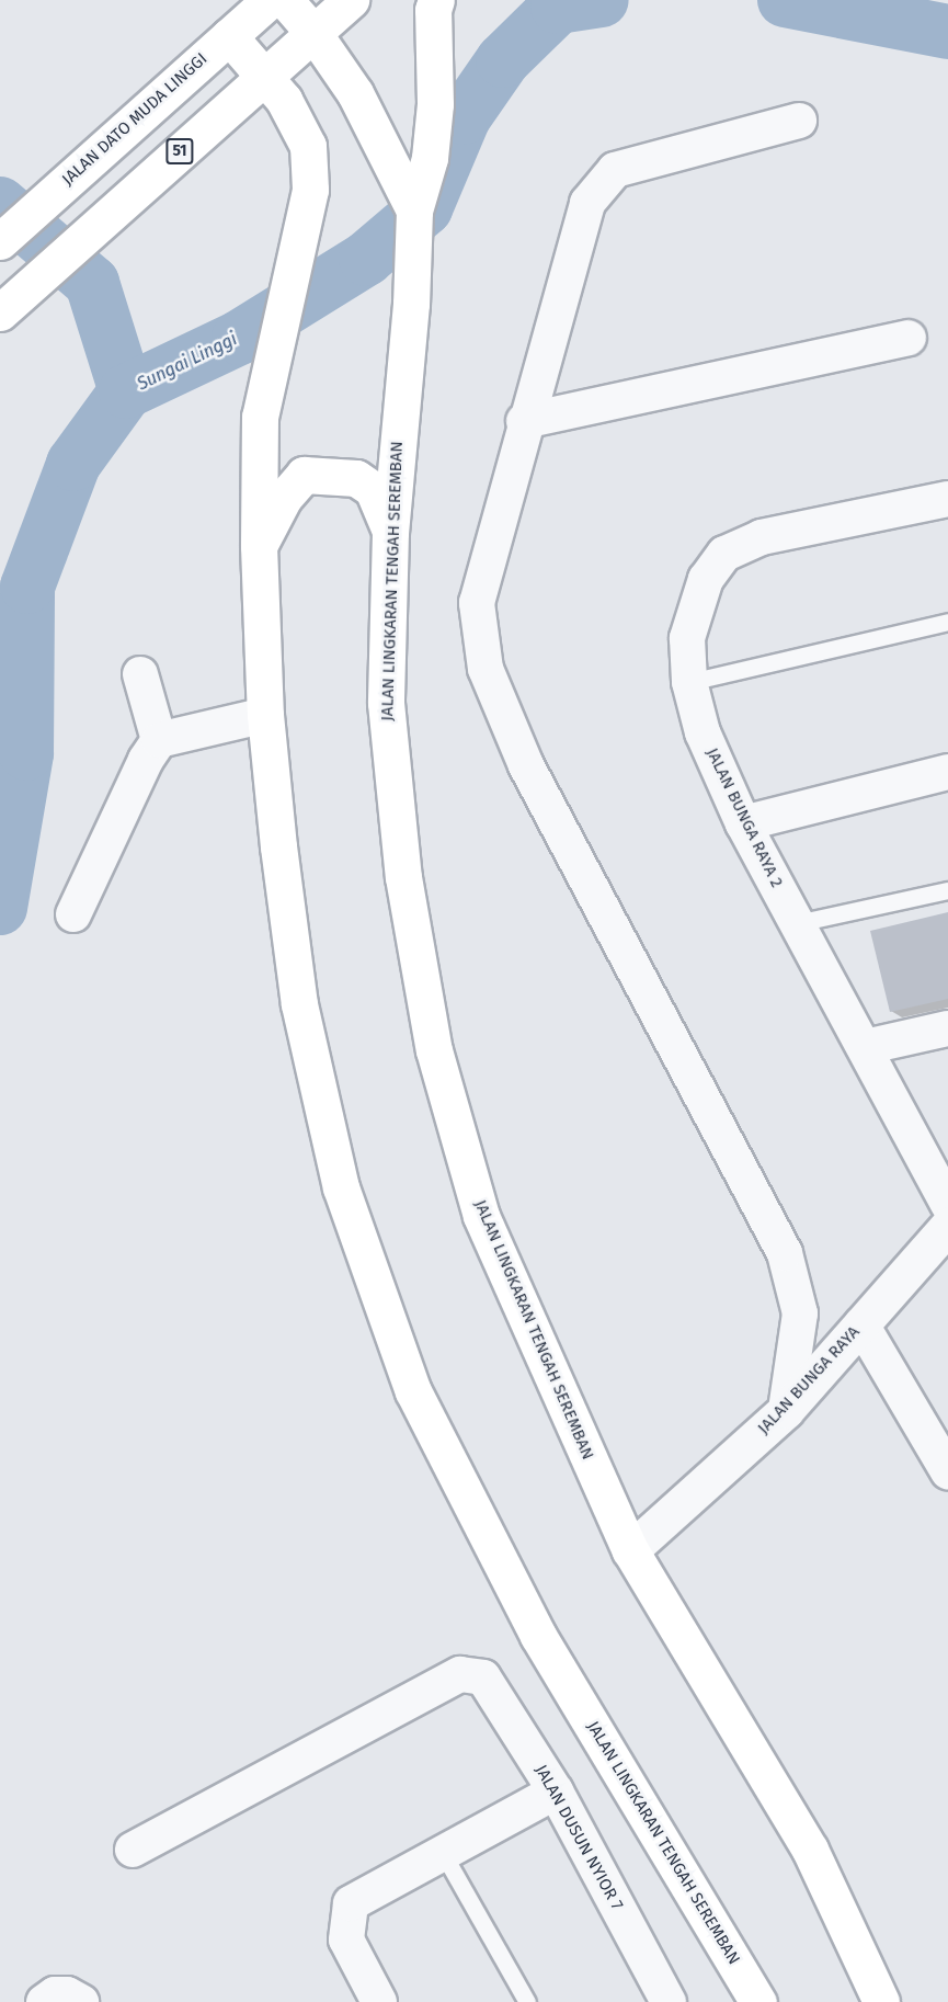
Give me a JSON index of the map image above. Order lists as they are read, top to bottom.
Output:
{
  "streets": {
    "main road": ["JALAN DATO MUDA LINGGI", "51", "JALAN LINGKARAN TENGAH SEREMBAN"],
    "street": ["JALAN BUNGA RAYA 2", "JALAN BUNGA RAYA", "JALAN DUSUN NYIOR 7"]
  },
  "crossings": [
    ["JALAN DATO MUDA LINGGI", "JALAN LINGKARAN TENGAH SEREMBAN"],
    ["51", "JALAN LINGKARAN TENGAH SEREMBAN"],
    ["JALAN LINGKARAN TENGAH SEREMBAN", "JALAN BUNGA RAYA"]
  ],
  "water": ["Sungai Linggi"]
}
